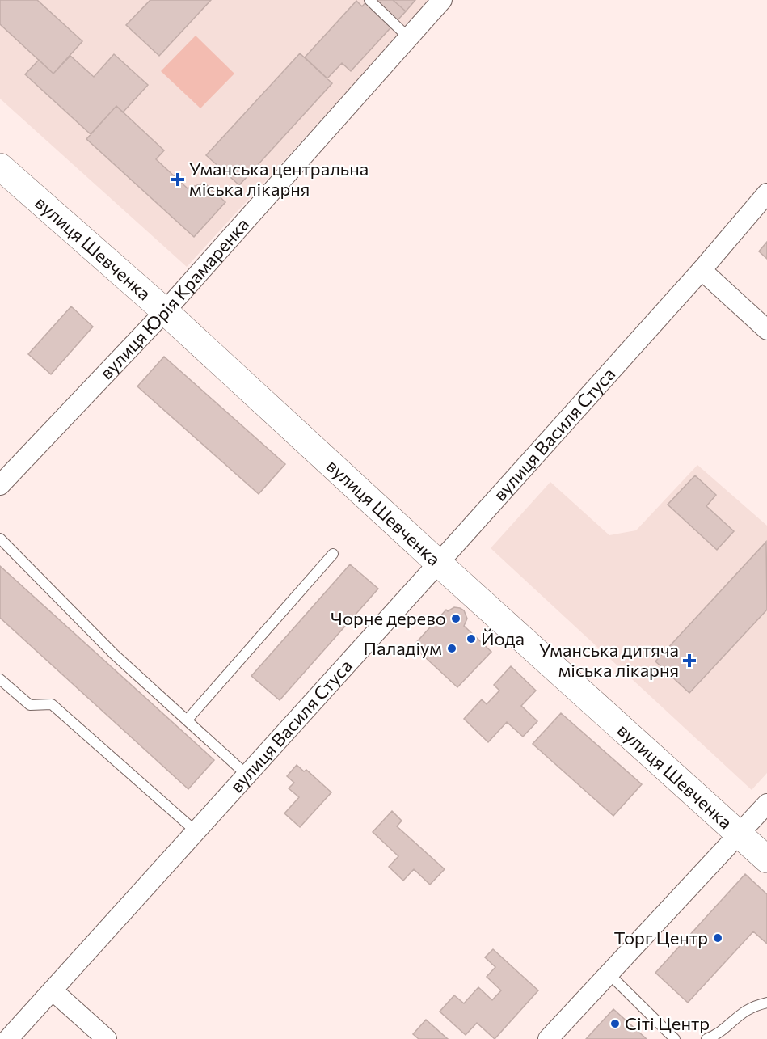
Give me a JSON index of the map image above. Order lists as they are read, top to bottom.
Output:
{
  "streets": {
    "street": ["вулиця Шевченка", "вулиця Юрія Крамаренка", "вулиця Василя Стуса"]
  },
  "crossings": [
    ["вулиця Шевченка", "вулиця Юрія Крамаренка"],
    ["вулиця Шевченка", "вулиця Василя Стуса"]
  ],
  "places": {
    "health": ["Уманська центральна міська лікарня", "Уманська дитяча міська лікарня"],
    "other": [
      "Чорне дерево",
      "Йода",
      "Паладіум",
      "Торг Центр",
      "Сіті Центр"
    ]
  }
}
